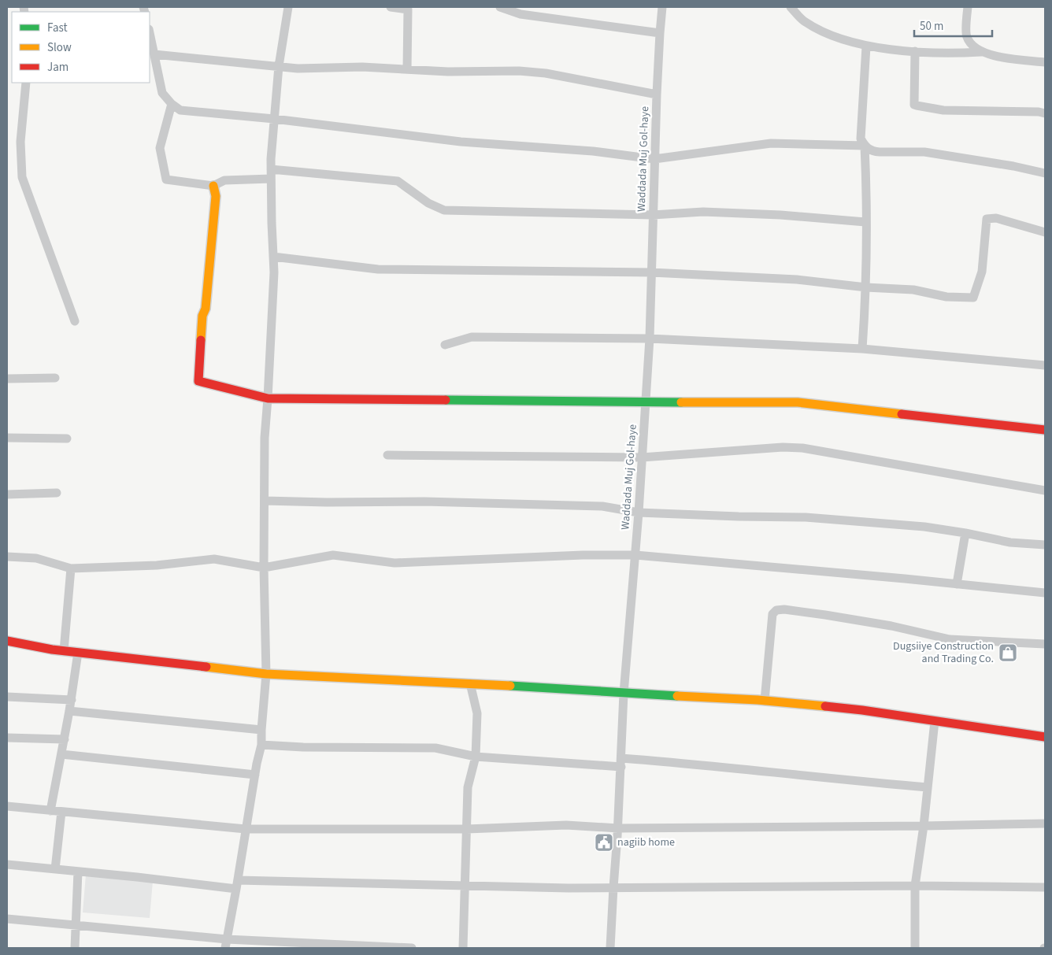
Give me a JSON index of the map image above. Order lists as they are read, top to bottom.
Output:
{
  "streets": {
    "street": ["Waddada Muj Gol-haye"]
  },
  "places": {
    "shop": ["Dugsiiye Construction and Trading Co."],
    "public building": ["nagiib home"]
  },
  "legend": ["Fast", "Slow", "Jam"],
  "scale_bar": "50 m"
}
